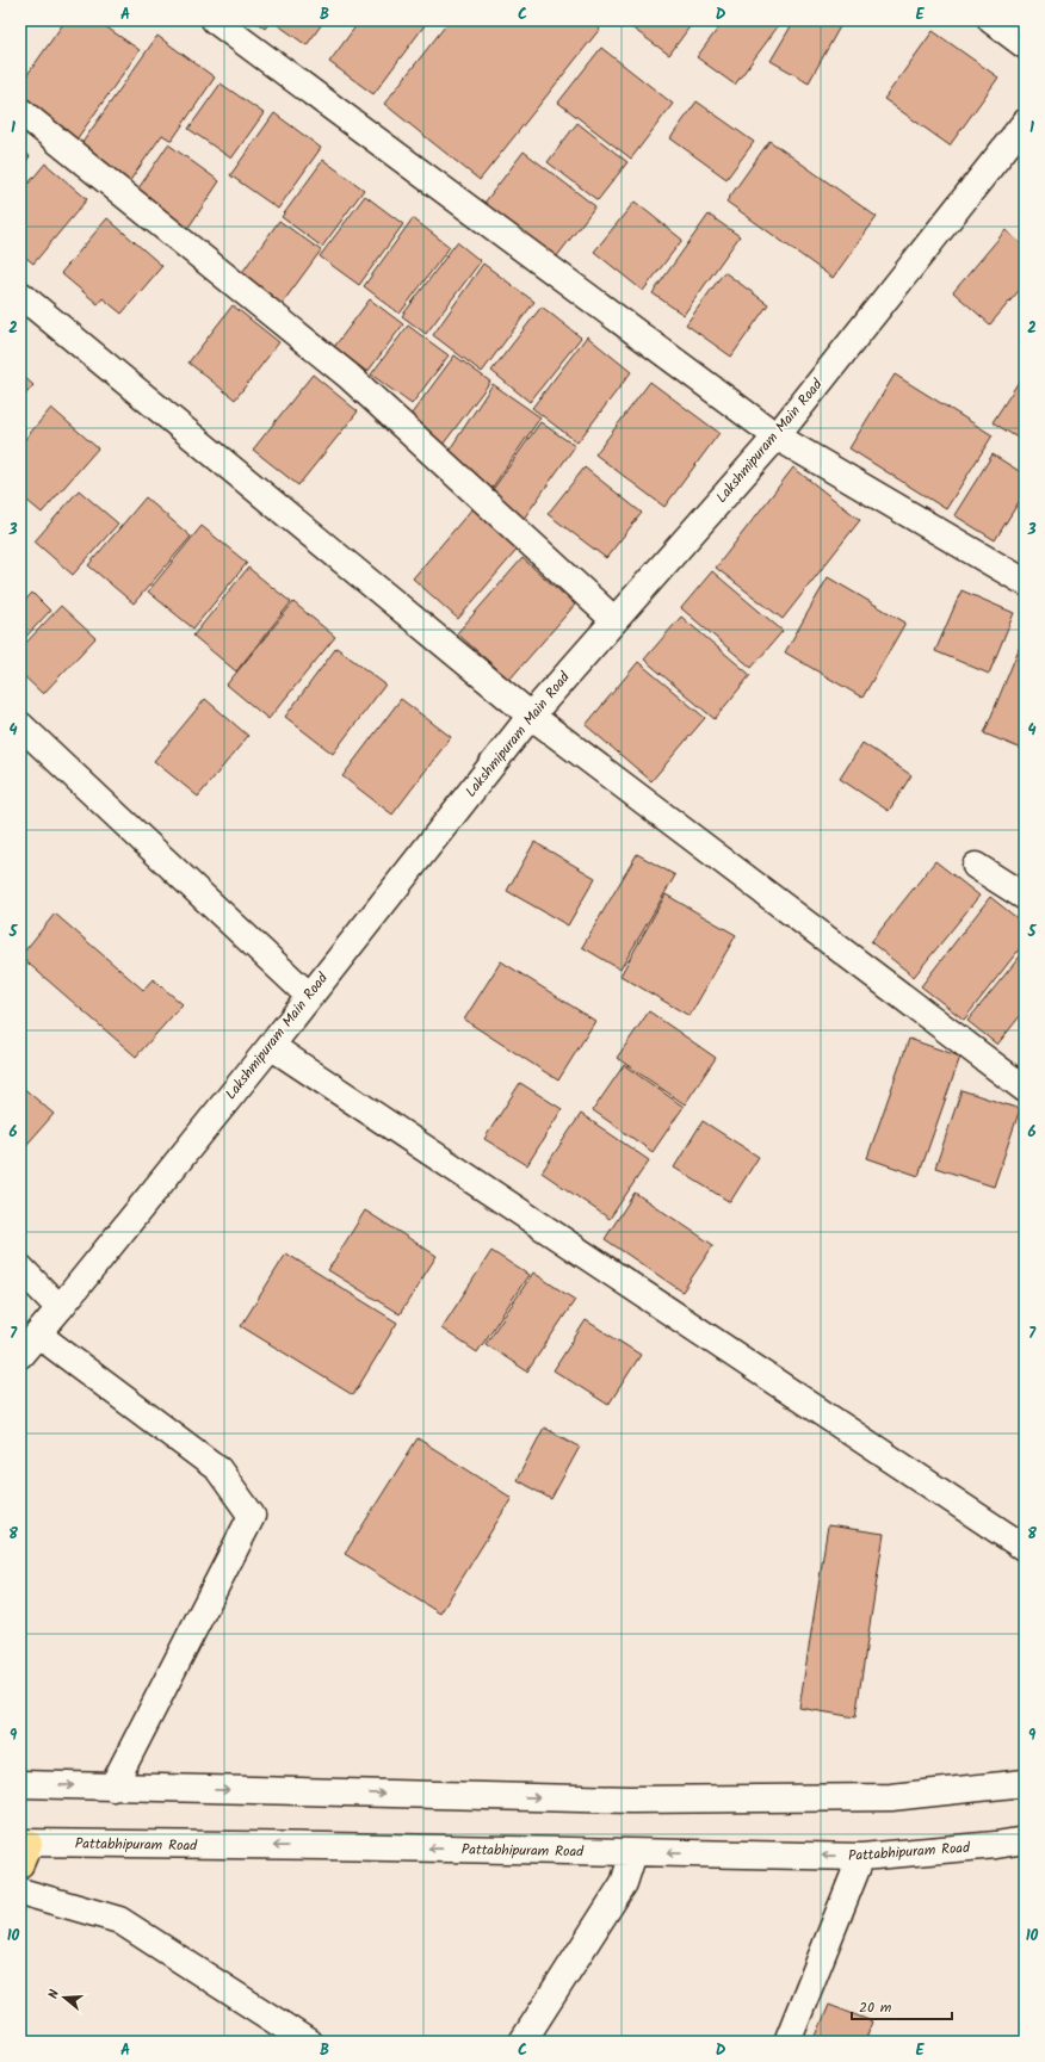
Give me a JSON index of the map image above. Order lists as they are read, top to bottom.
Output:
{
  "streets": {
    "street": ["Lakshmipuram Main Road", "Pattabhipuram Road"]
  },
  "scale_bar": "20 m",
  "north": "left",
  "grid": {
    "columns": [
      "A",
      "B",
      "C",
      "D",
      "E"
    ],
    "rows": [
      "1",
      "2",
      "3",
      "4",
      "5",
      "6",
      "7",
      "8",
      "9",
      "10"
    ]
  }
}
